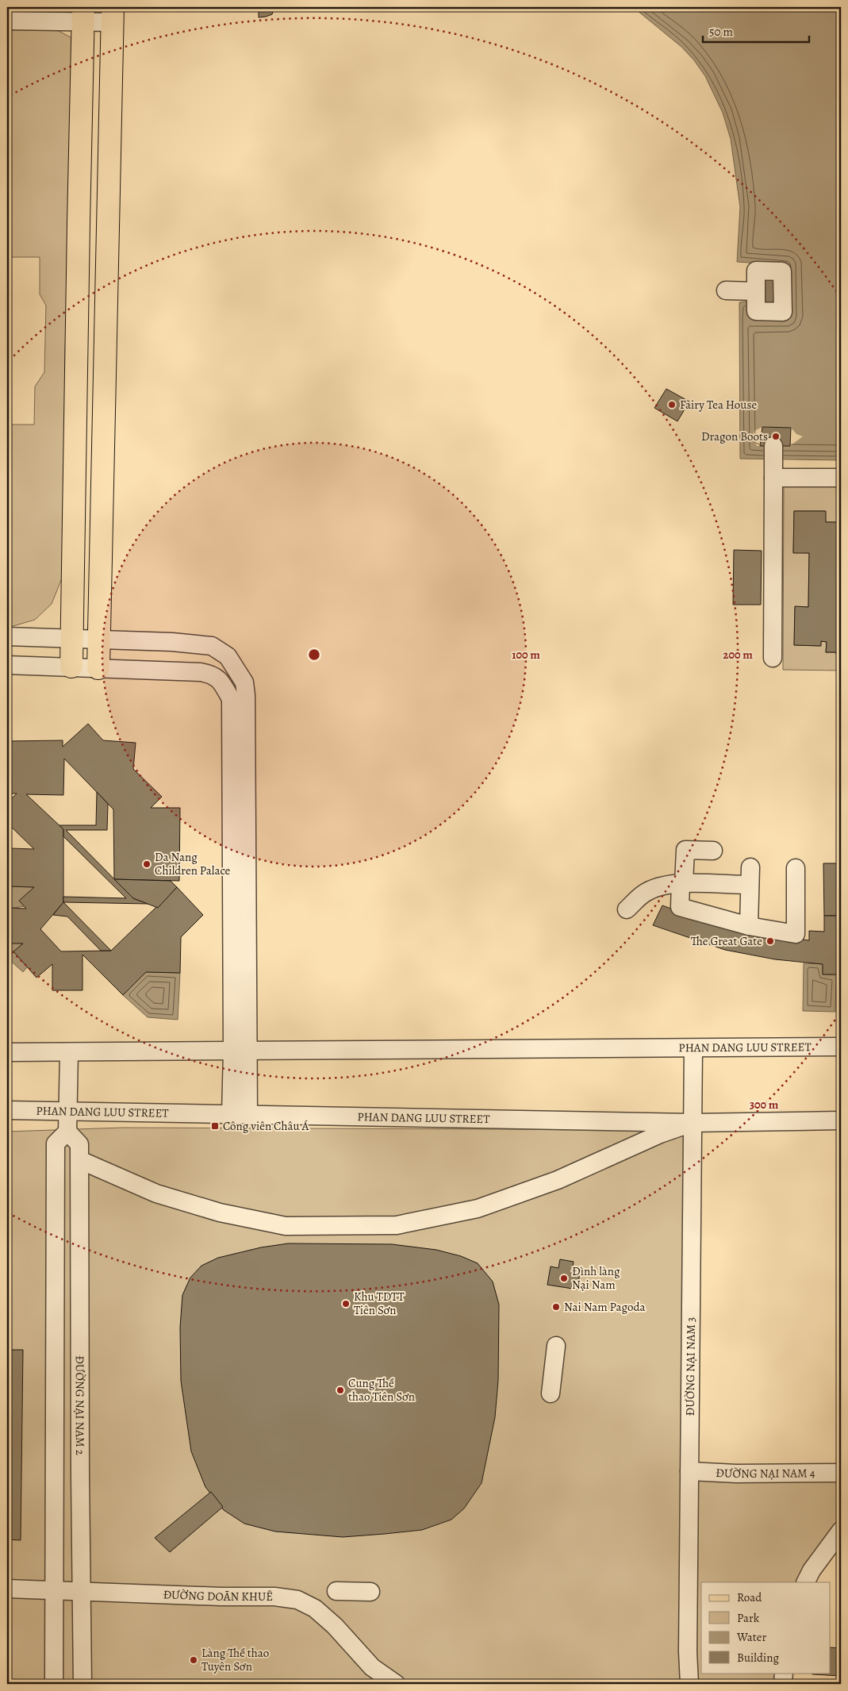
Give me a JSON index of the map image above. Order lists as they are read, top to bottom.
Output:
{
  "streets": {
    "street": [
      "PHAN DANG LUU STREET",
      "ĐƯỜNG NẠI NAM 3",
      "ĐƯỜNG NẠI NAM 2",
      "ĐƯỜNG NẠI NAM 4",
      "ĐƯỜNG DOÃN KHUÊ"
    ]
  },
  "crossings": [
    ["PHAN DANG LUU STREET", "ĐƯỜNG NẠI NAM 3"],
    ["ĐƯỜNG NẠI NAM 3", "ĐƯỜNG NẠI NAM 4"],
    ["ĐƯỜNG NẠI NAM 2", "ĐƯỜNG DOÃN KHUÊ"]
  ],
  "places": {
    "other": [
      "Fairy Tea House",
      "Dragon Boots",
      "Da Nang Children Palace",
      "The Great Gate",
      "Đình làng Nại Nam",
      "Khu TDTT Tiên Sơn",
      "Nai Nam Pagoda",
      "Cung Thể thao Tiên Sơn",
      "Làng Thể thao Tuyên Sơn"
    ],
    "transit": ["Công viên Châu Á"]
  },
  "legend": [
    "Road",
    "Park",
    "Water",
    "Building"
  ],
  "scale_bar": "50 m",
  "rings": ["100 m", "200 m", "300 m"]
}
